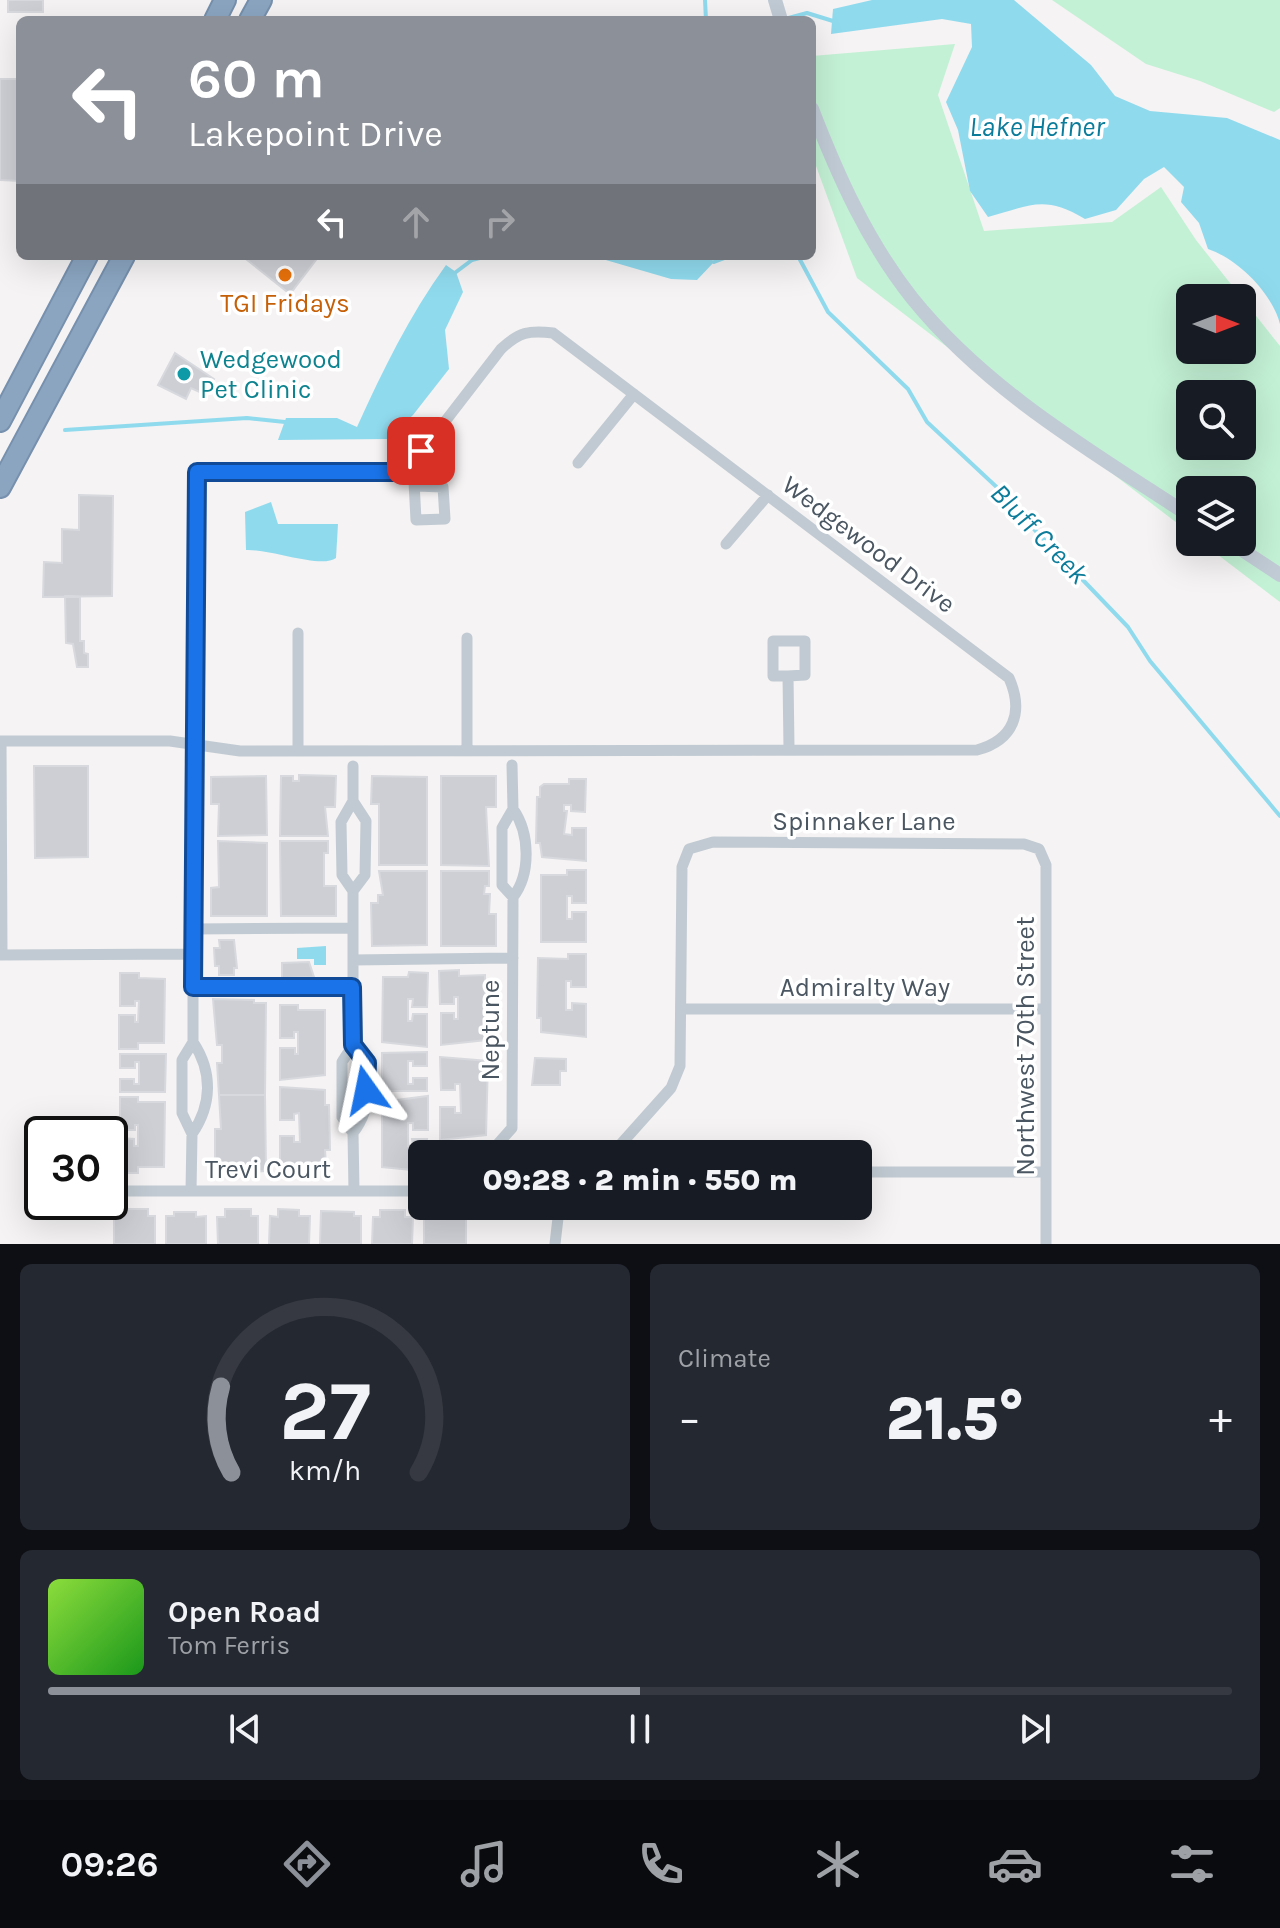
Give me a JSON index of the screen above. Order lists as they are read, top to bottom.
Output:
{
  "streets": {
    "street": [
      "Wedgewood Drive",
      "Spinnaker Lane",
      "Admiralty Way",
      "Neptune",
      "Northwest 70th Street",
      "Trevi Court"
    ]
  },
  "crossings": [
    ["Spinnaker Lane", "Admiralty Way"],
    ["Spinnaker Lane", "Northwest 70th Street"],
    ["Admiralty Way", "Northwest 70th Street"]
  ],
  "water": ["Lake Hefner", "Bluff Creek"],
  "places": ["TGI Fridays", "Wedgewood Pet Clinic"],
  "north": "right",
  "page": {
    "turn": ["60 m", "Lakepoint Drive"],
    "limit": "30",
    "trip": "09:28 · 2 min · 550 m",
    "tile": "Climate",
    "heat": ["−", "21.5°", "+"],
    "song": ["Open Road", "Tom Ferris"],
    "tabs": "09:26",
    "gauge": ["27", "km/h"]
  }
}
